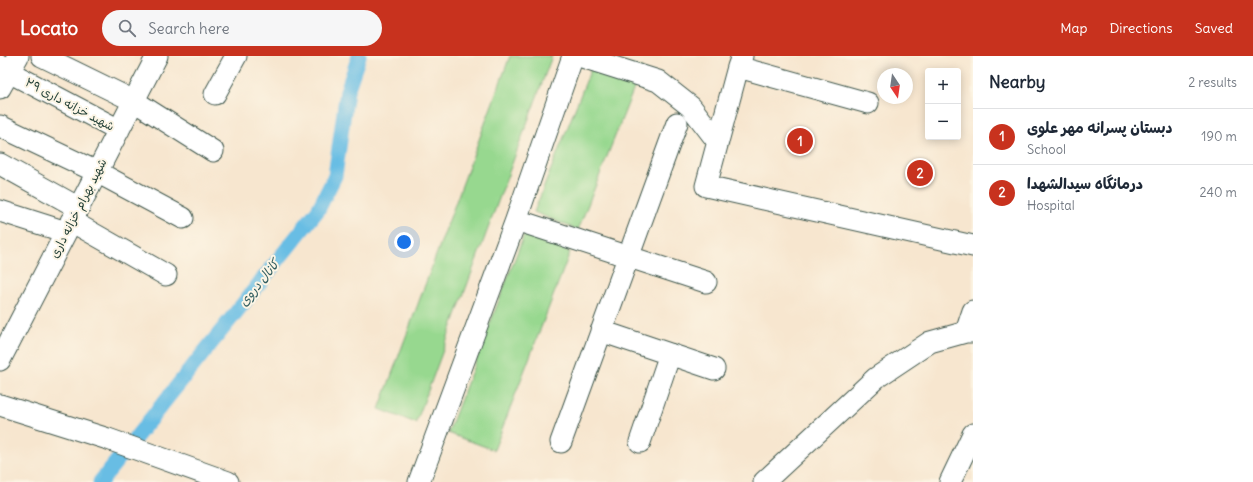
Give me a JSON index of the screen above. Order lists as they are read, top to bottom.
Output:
{
  "streets": {
    "street": ["شهید خزانه داری ۲۹", "شهید بهرام خزانه داری"]
  },
  "crossings": [
    ["شهید خزانه داری ۲۹", "شهید بهرام خزانه داری"]
  ],
  "water": ["کانال دروی"],
  "north": "bottom",
  "page": {
    "header": "Locato",
    "search": "Search here",
    "nav": ["Map", "Directions", "Saved"],
    "heading": ["Nearby", "2 results"],
    "map_buttons": ["+", "−"],
    "list": [
      {
        "mark": "1",
        "name": "دبستان پسرانه مهر علوی",
        "note": "School",
        "value": "190 m"
      },
      {
        "mark": "2",
        "name": "درمانگاه سیدالشهدا",
        "note": "Hospital",
        "value": "240 m"
      }
    ],
    "pins": ["1", "2"]
  }
}
